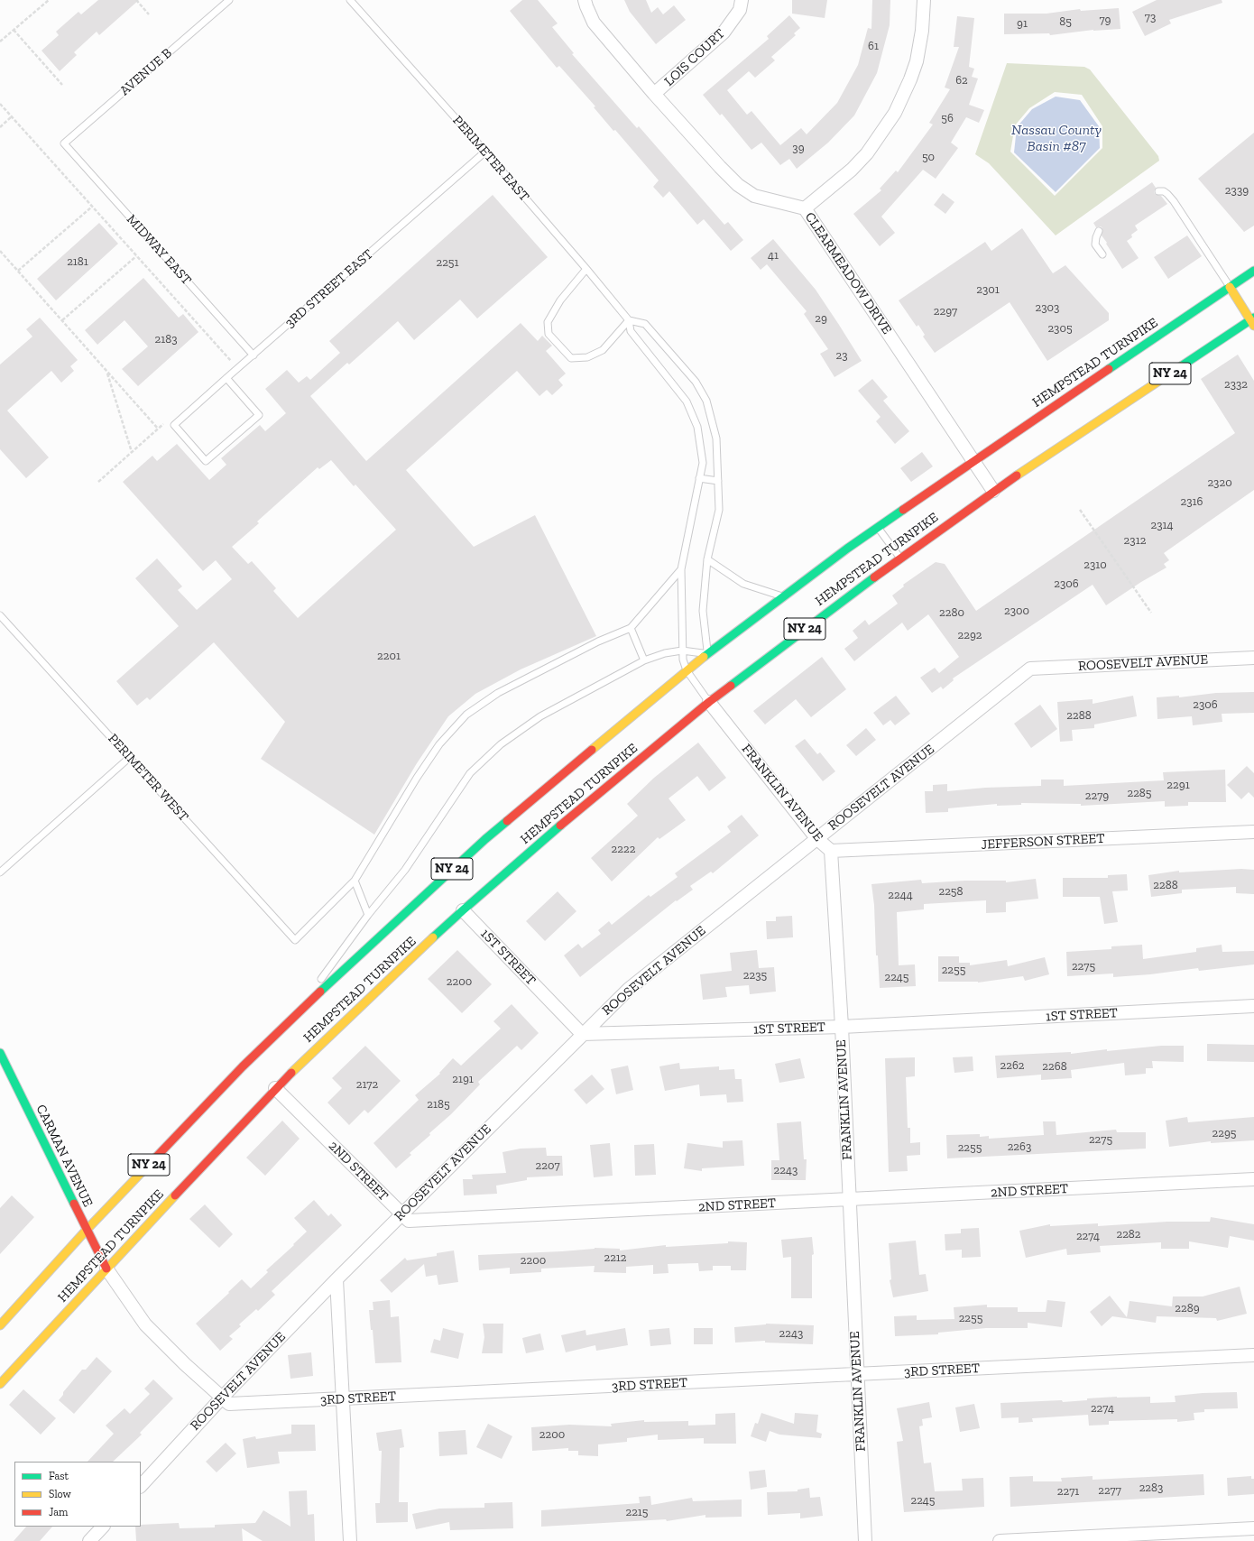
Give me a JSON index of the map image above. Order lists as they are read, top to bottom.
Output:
{
  "streets": {
    "main road": ["HEMPSTEAD TURNPIKE", "NY 24", "CARMAN AVENUE"],
    "street": [
      "LOIS COURT",
      "CLEARMEADOW DRIVE",
      "ROOSEVELT AVENUE",
      "FRANKLIN AVENUE",
      "JEFFERSON STREET",
      "1ST STREET",
      "2ND STREET",
      "3RD STREET"
    ],
    "lane": [
      "AVENUE B",
      "PERIMETER EAST",
      "MIDWAY EAST",
      "3RD STREET EAST",
      "PERIMETER WEST"
    ]
  },
  "crossings": [
    ["LOIS COURT", "CLEARMEADOW DRIVE"],
    ["AVENUE B", "MIDWAY EAST"],
    ["PERIMETER EAST", "3RD STREET EAST"],
    ["PERIMETER EAST", "HEMPSTEAD TURNPIKE"],
    ["MIDWAY EAST", "3RD STREET EAST"],
    ["CLEARMEADOW DRIVE", "HEMPSTEAD TURNPIKE"],
    ["HEMPSTEAD TURNPIKE", "FRANKLIN AVENUE"],
    ["HEMPSTEAD TURNPIKE", "1ST STREET"],
    ["HEMPSTEAD TURNPIKE", "CARMAN AVENUE"],
    ["HEMPSTEAD TURNPIKE", "2ND STREET"],
    ["HEMPSTEAD TURNPIKE", "3RD STREET"],
    ["ROOSEVELT AVENUE", "FRANKLIN AVENUE"],
    ["ROOSEVELT AVENUE", "1ST STREET"],
    ["ROOSEVELT AVENUE", "2ND STREET"],
    ["ROOSEVELT AVENUE", "3RD STREET"],
    ["FRANKLIN AVENUE", "JEFFERSON STREET"],
    ["FRANKLIN AVENUE", "1ST STREET"],
    ["FRANKLIN AVENUE", "2ND STREET"],
    ["FRANKLIN AVENUE", "3RD STREET"],
    ["CARMAN AVENUE", "3RD STREET"]
  ],
  "water": ["Nassau County Basin #87"],
  "house_numbers": [
    "73",
    "79",
    "85",
    "91",
    "61",
    "62",
    "56",
    "39",
    "50",
    "2339",
    "41",
    "2181",
    "2251",
    "2301",
    "2303",
    "2297",
    "29",
    "2305",
    "2183",
    "23",
    "2332",
    "2320",
    "2316",
    "2314",
    "2312",
    "2310",
    "2306",
    "2300",
    "2280",
    "2292",
    "2201",
    "2306",
    "2288",
    "2291",
    "2285",
    "2279",
    "2222",
    "2288",
    "2258",
    "2244",
    "2275",
    "2255",
    "2235",
    "2245",
    "2200",
    "2262",
    "2268",
    "2191",
    "2172",
    "2185",
    "2295",
    "2275",
    "2263",
    "2255",
    "2207",
    "2243",
    "2282",
    "2274",
    "2212",
    "2200",
    "2289",
    "2255",
    "2243",
    "2274",
    "2200",
    "2283",
    "2277",
    "2271",
    "2245",
    "2215"
  ],
  "legend": ["Fast", "Slow", "Jam"]
}
